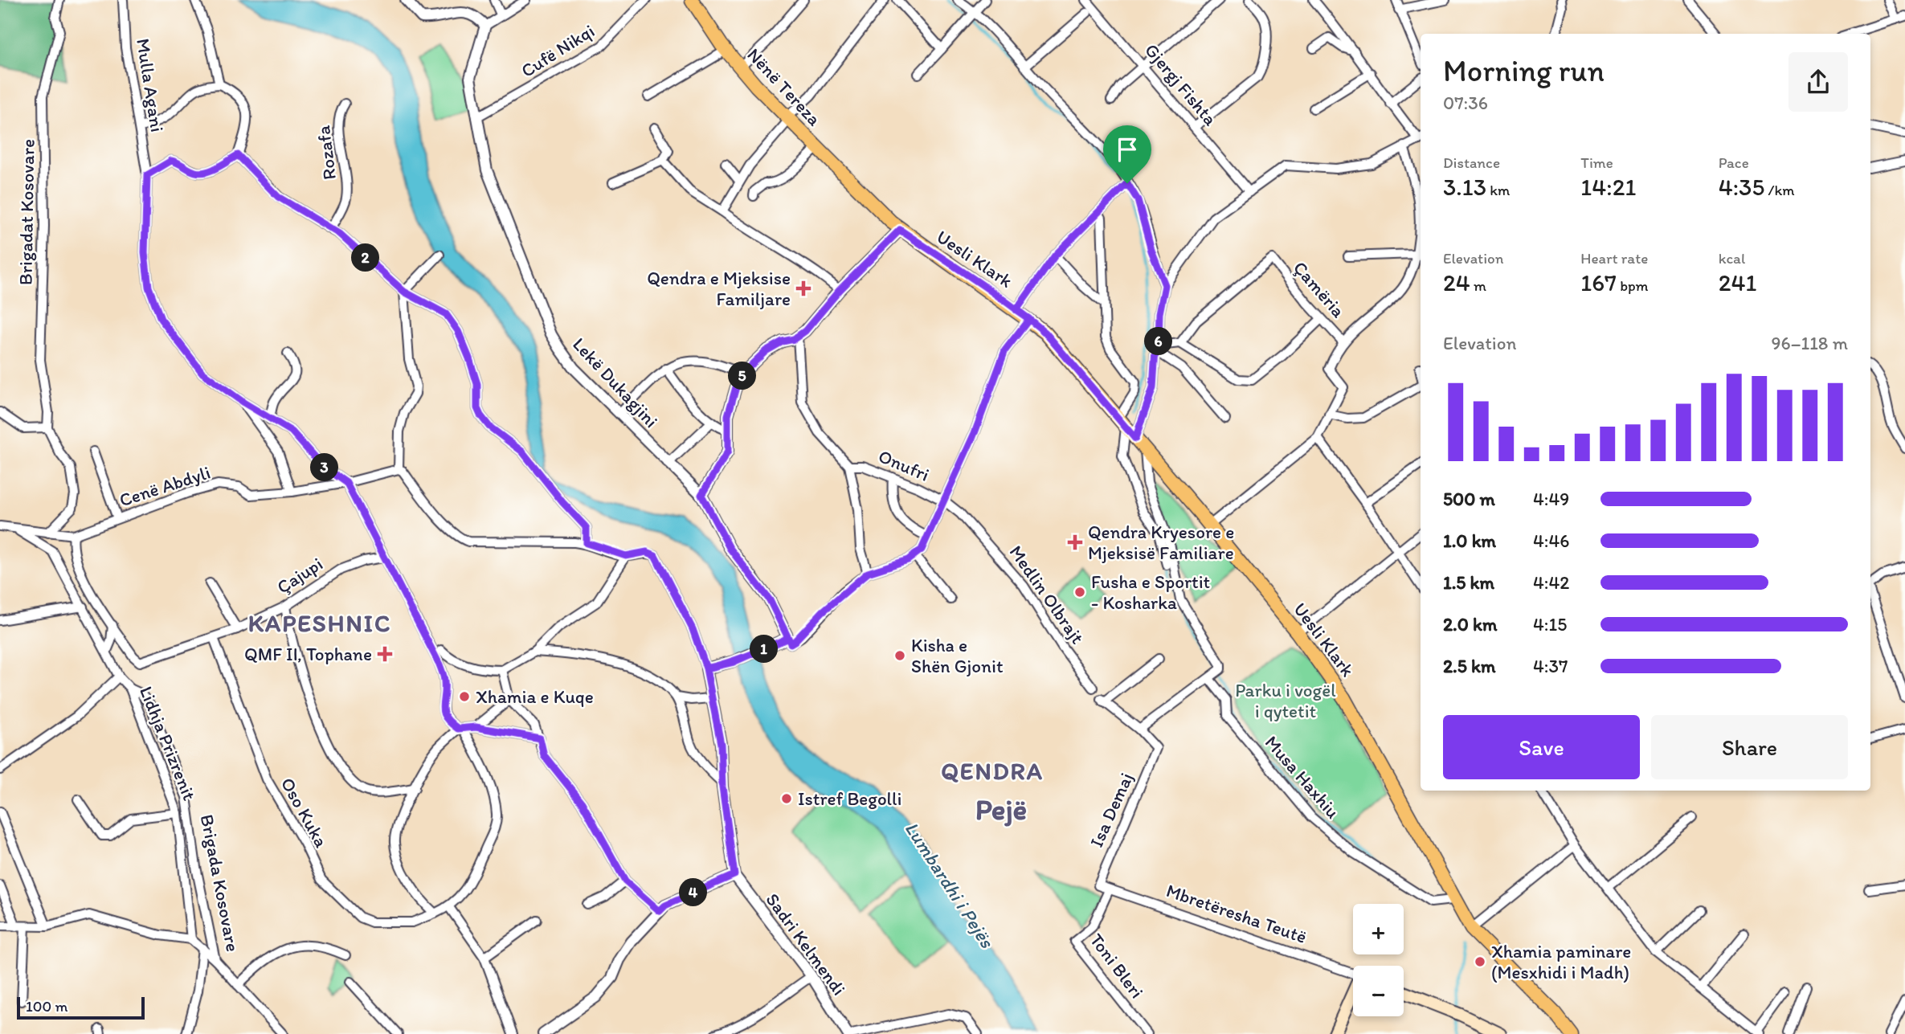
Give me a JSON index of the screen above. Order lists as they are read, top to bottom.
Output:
{
  "streets": {
    "main road": ["Nënë Tereza", "Uesli Klark"],
    "street": [
      "Cufë Nikqi",
      "Gjergj Fishta",
      "Mulla Agani",
      "Rozafa",
      "Brigadat Kosovare",
      "Çamëria",
      "Lekë Dukagjini",
      "Onufri",
      "Cenë Abdyli",
      "Çajupi",
      "Medlin Olbrajt",
      "Lidhja Prizrenit",
      "Musa Haxhiu",
      "Isa Demaj",
      "Oso Kuka",
      "Brigada Kosovare",
      "Mbretëresha Teutë",
      "Sadri Kelmendi",
      "Toni Bleri"
    ]
  },
  "crossings": [
    ["Cufë Nikqi", "Lekë Dukagjini"],
    ["Mulla Agani", "Cenë Abdyli"],
    ["Nënë Tereza", "Uesli Klark"],
    ["Brigadat Kosovare", "Cenë Abdyli"],
    ["Brigadat Kosovare", "Lidhja Prizrenit"],
    ["Uesli Klark", "Musa Haxhiu"],
    ["Onufri", "Medlin Olbrajt"],
    ["Cenë Abdyli", "Çajupi"],
    ["Cenë Abdyli", "Lidhja Prizrenit"],
    ["Çajupi", "Oso Kuka"],
    ["Lidhja Prizrenit", "Brigada Kosovare"],
    ["Isa Demaj", "Mbretëresha Teutë"],
    ["Mbretëresha Teutë", "Toni Bleri"]
  ],
  "districts": ["KAPESHNIC", "QENDRA", "Pejë"],
  "water": ["Lumbardhi i Pejës"],
  "parks": ["Parku i vogël i qytetit"],
  "places": {
    "health": ["Qendra e Mjeksise Familjare", "Qendra Kryesore e Mjeksisë Familiare", "QMF II, Tophane"],
    "other": [
      "Fusha e Sportit - Kosharka",
      "Kisha e Shën Gjonit",
      "Xhamia e Kuqe",
      "Istref Begolli",
      "Xhamia paminare (Mesxhidi i Madh)"
    ]
  },
  "scale_bar": "100 m",
  "page": {
    "heading": ["Morning run", "07:36"],
    "stats": [
      ["Distance", "3.13 km"],
      ["Time", "14:21"],
      ["Pace", "4:35 /km"],
      ["Elevation", "24 m"],
      ["Heart rate", "167 bpm"],
      ["kcal", "241"]
    ],
    "pins": [
      "2",
      "6",
      "5",
      "3",
      "1",
      "4"
    ],
    "chart": ["Elevation", "96–118 m"],
    "list": [
      {
        "name": "500 m",
        "note": "4:49"
      },
      {
        "name": "1.0 km",
        "note": "4:46"
      },
      {
        "name": "1.5 km",
        "note": "4:42"
      },
      {
        "name": "2.0 km",
        "note": "4:15"
      },
      {
        "name": "2.5 km",
        "note": "4:37"
      }
    ],
    "buttons": ["Save", "Share"],
    "map_buttons": ["+", "−"],
    "scale": "100 m"
  }
}
